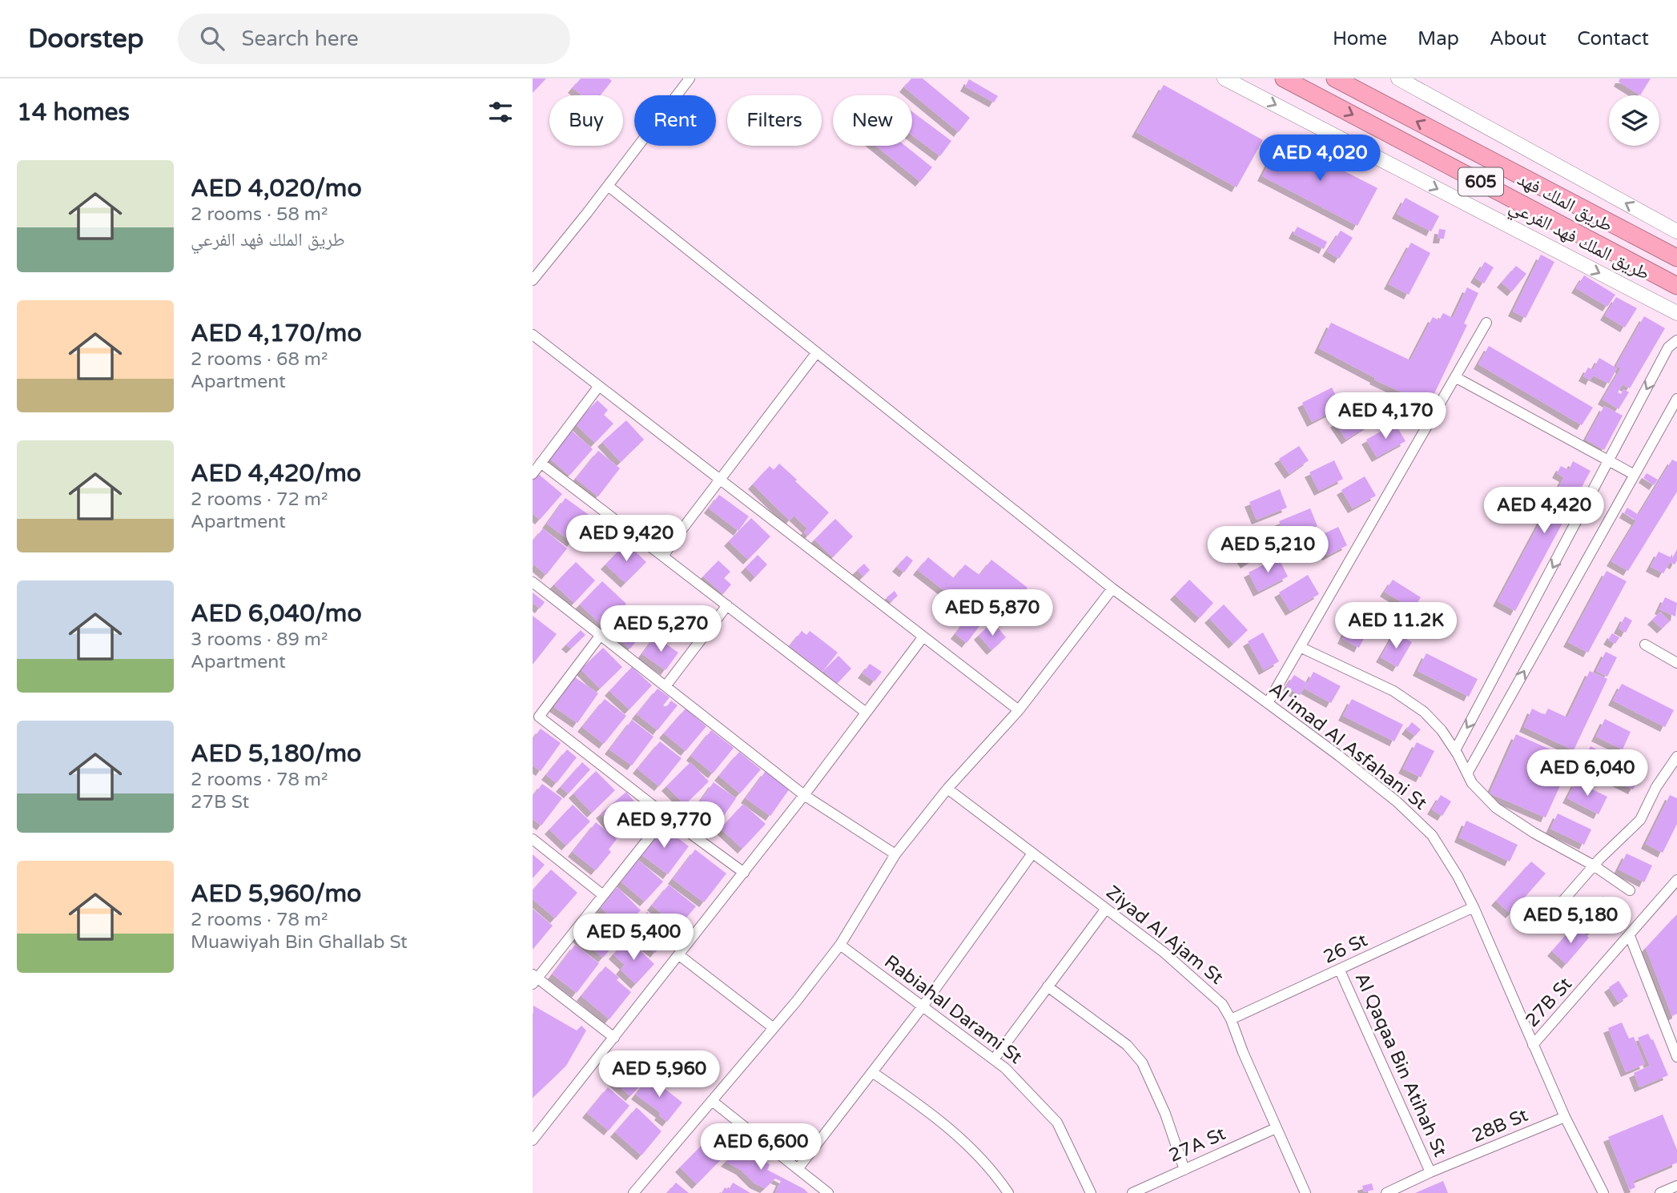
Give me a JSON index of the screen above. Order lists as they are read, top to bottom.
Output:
{
  "streets": {
    "highway": ["605", "طريق الملك فهد"],
    "main road": ["طريق الملك فهد الفرعي"],
    "street": [
      "Al imad Al Asfahani St",
      "Ziyad Al Ajam St",
      "26 St",
      "27B St",
      "Rabiahal Darami St",
      "Al Qaqaa Bin Atihah St",
      "28B St",
      "27A St"
    ]
  },
  "crossings": [
    ["Al imad Al Asfahani St", "26 St"],
    ["Al imad Al Asfahani St", "27B St"],
    ["Al imad Al Asfahani St", "28B St"],
    ["Ziyad Al Ajam St", "26 St"],
    ["Ziyad Al Ajam St", "27A St"],
    ["26 St", "Al Qaqaa Bin Atihah St"],
    ["Al Qaqaa Bin Atihah St", "28B St"]
  ],
  "page": {
    "header": "Doorstep",
    "search": "Search here",
    "nav": [
      "Home",
      "Map",
      "About",
      "Contact"
    ],
    "heading": "14 homes",
    "chip": [
      "Buy",
      "Rent",
      "Filters",
      "New"
    ],
    "price": [
      "AED 4,020",
      "AED 4,170",
      "AED 4,420",
      "AED 9,420",
      "AED 5,210",
      "AED 5,870",
      "AED 11.2K",
      "AED 5,270",
      "AED 6,040",
      "AED 9,770",
      "AED 5,180",
      "AED 5,400",
      "AED 5,960",
      "AED 6,600"
    ],
    "list": [
      {
        "name": "AED 4,020/mo",
        "note": "2 rooms · 58 m² · طريق الملك فهد الفرعي"
      },
      {
        "name": "AED 4,170/mo",
        "note": "2 rooms · 68 m² · Apartment"
      },
      {
        "name": "AED 4,420/mo",
        "note": "2 rooms · 72 m² · Apartment"
      },
      {
        "name": "AED 6,040/mo",
        "note": "3 rooms · 89 m² · Apartment"
      },
      {
        "name": "AED 5,180/mo",
        "note": "2 rooms · 78 m² · 27B St"
      },
      {
        "name": "AED 5,960/mo",
        "note": "2 rooms · 78 m² · Muawiyah Bin Ghallab St"
      }
    ]
  }
}
